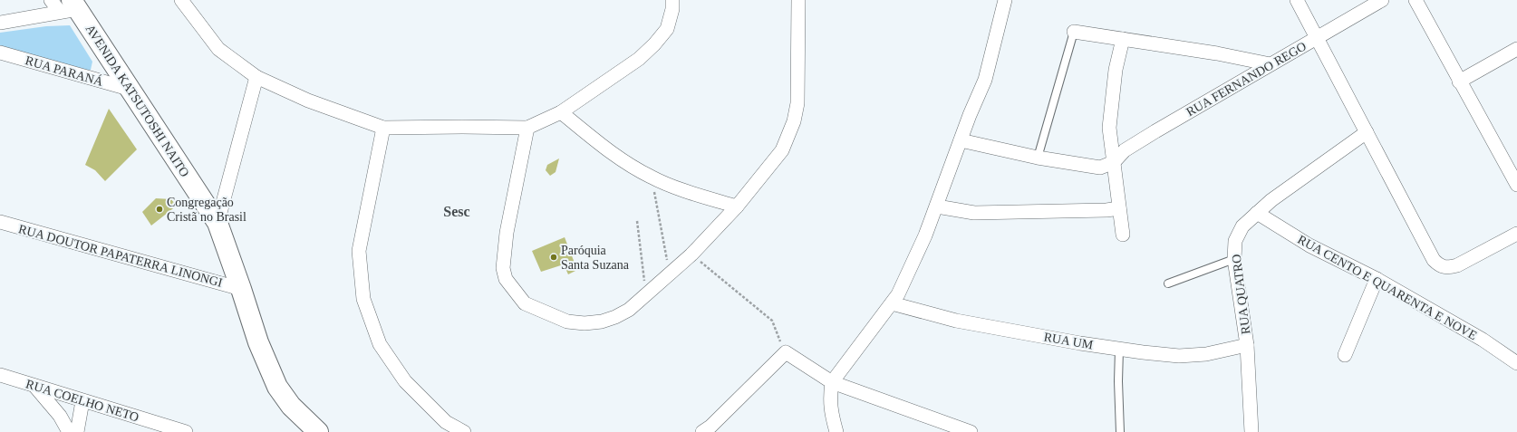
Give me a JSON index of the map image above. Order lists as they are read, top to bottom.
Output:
{
  "streets": {
    "main road": ["AVENIDA KATSUTOSHI NAITO"],
    "street": [
      "RUA PARANÁ",
      "RUA FERNANDO REGO",
      "RUA DOUTOR PAPATERRA LINONGI",
      "RUA CENTO E QUARENTA E NOVE",
      "RUA QUATRO",
      "RUA UM",
      "RUA COELHO NETO"
    ]
  },
  "crossings": [
    ["RUA PARANÁ", "AVENIDA KATSUTOSHI NAITO"],
    ["AVENIDA KATSUTOSHI NAITO", "RUA DOUTOR PAPATERRA LINONGI"],
    ["RUA CENTO E QUARENTA E NOVE", "RUA QUATRO"],
    ["RUA QUATRO", "RUA UM"]
  ],
  "districts": ["Sesc"],
  "places": ["Congregação Cristã no Brasil", "Paróquia Santa Suzana"]
}
